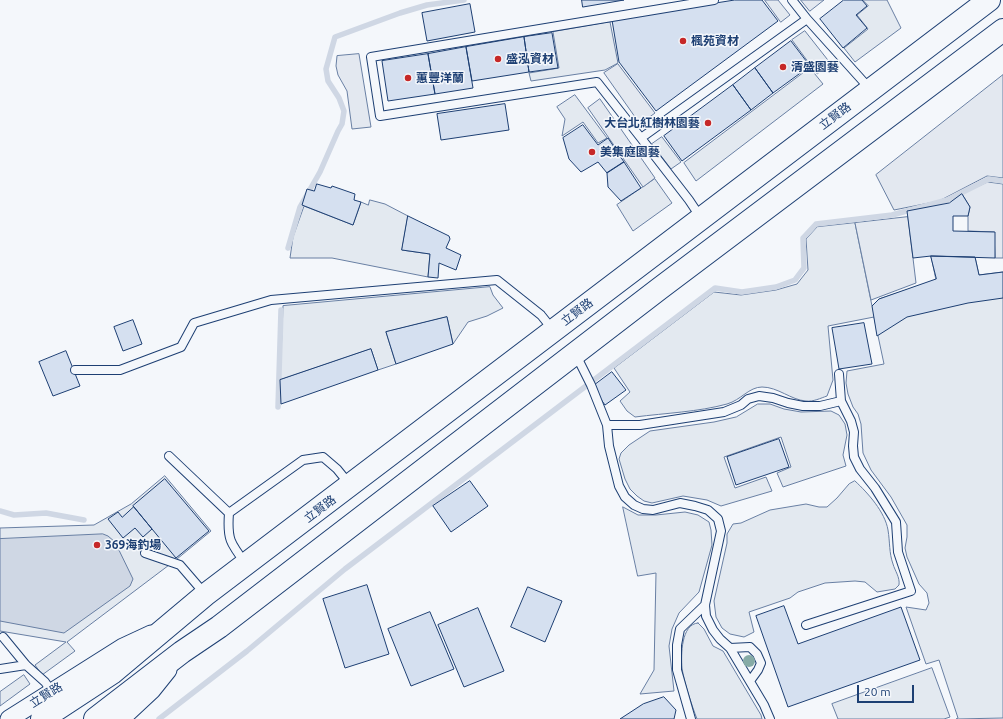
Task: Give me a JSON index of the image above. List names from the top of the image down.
{
  "streets": {
    "street": ["立賢路"]
  },
  "places": [
    "楓苑資材",
    "盛泓資材",
    "清盛園藝",
    "蕙豐洋蘭",
    "大台北紅樹林園藝",
    "美集庭園藝",
    "369海釣場"
  ],
  "scale_bar": "20 m"
}
